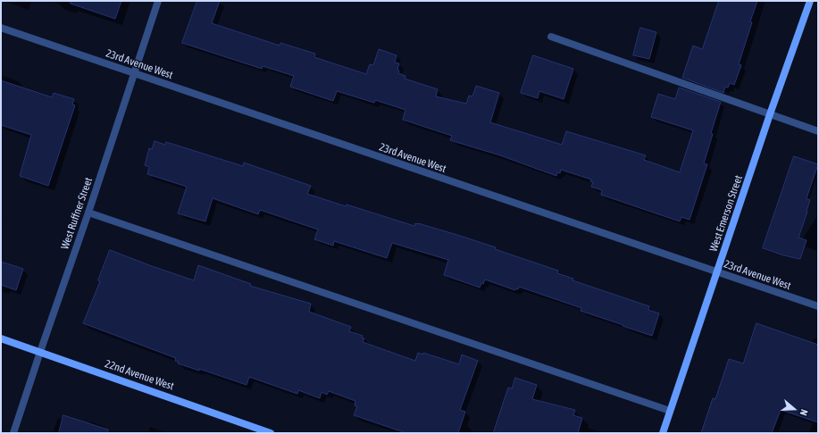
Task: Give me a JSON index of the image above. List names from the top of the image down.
{
  "streets": {
    "street": [
      "23rd Avenue West",
      "West Ruffner Street",
      "West Emerson Street",
      "22nd Avenue West"
    ]
  },
  "crossings": [
    ["23rd Avenue West", "West Ruffner Street"],
    ["23rd Avenue West", "West Emerson Street"],
    ["West Ruffner Street", "22nd Avenue West"]
  ],
  "north": "right"
}
